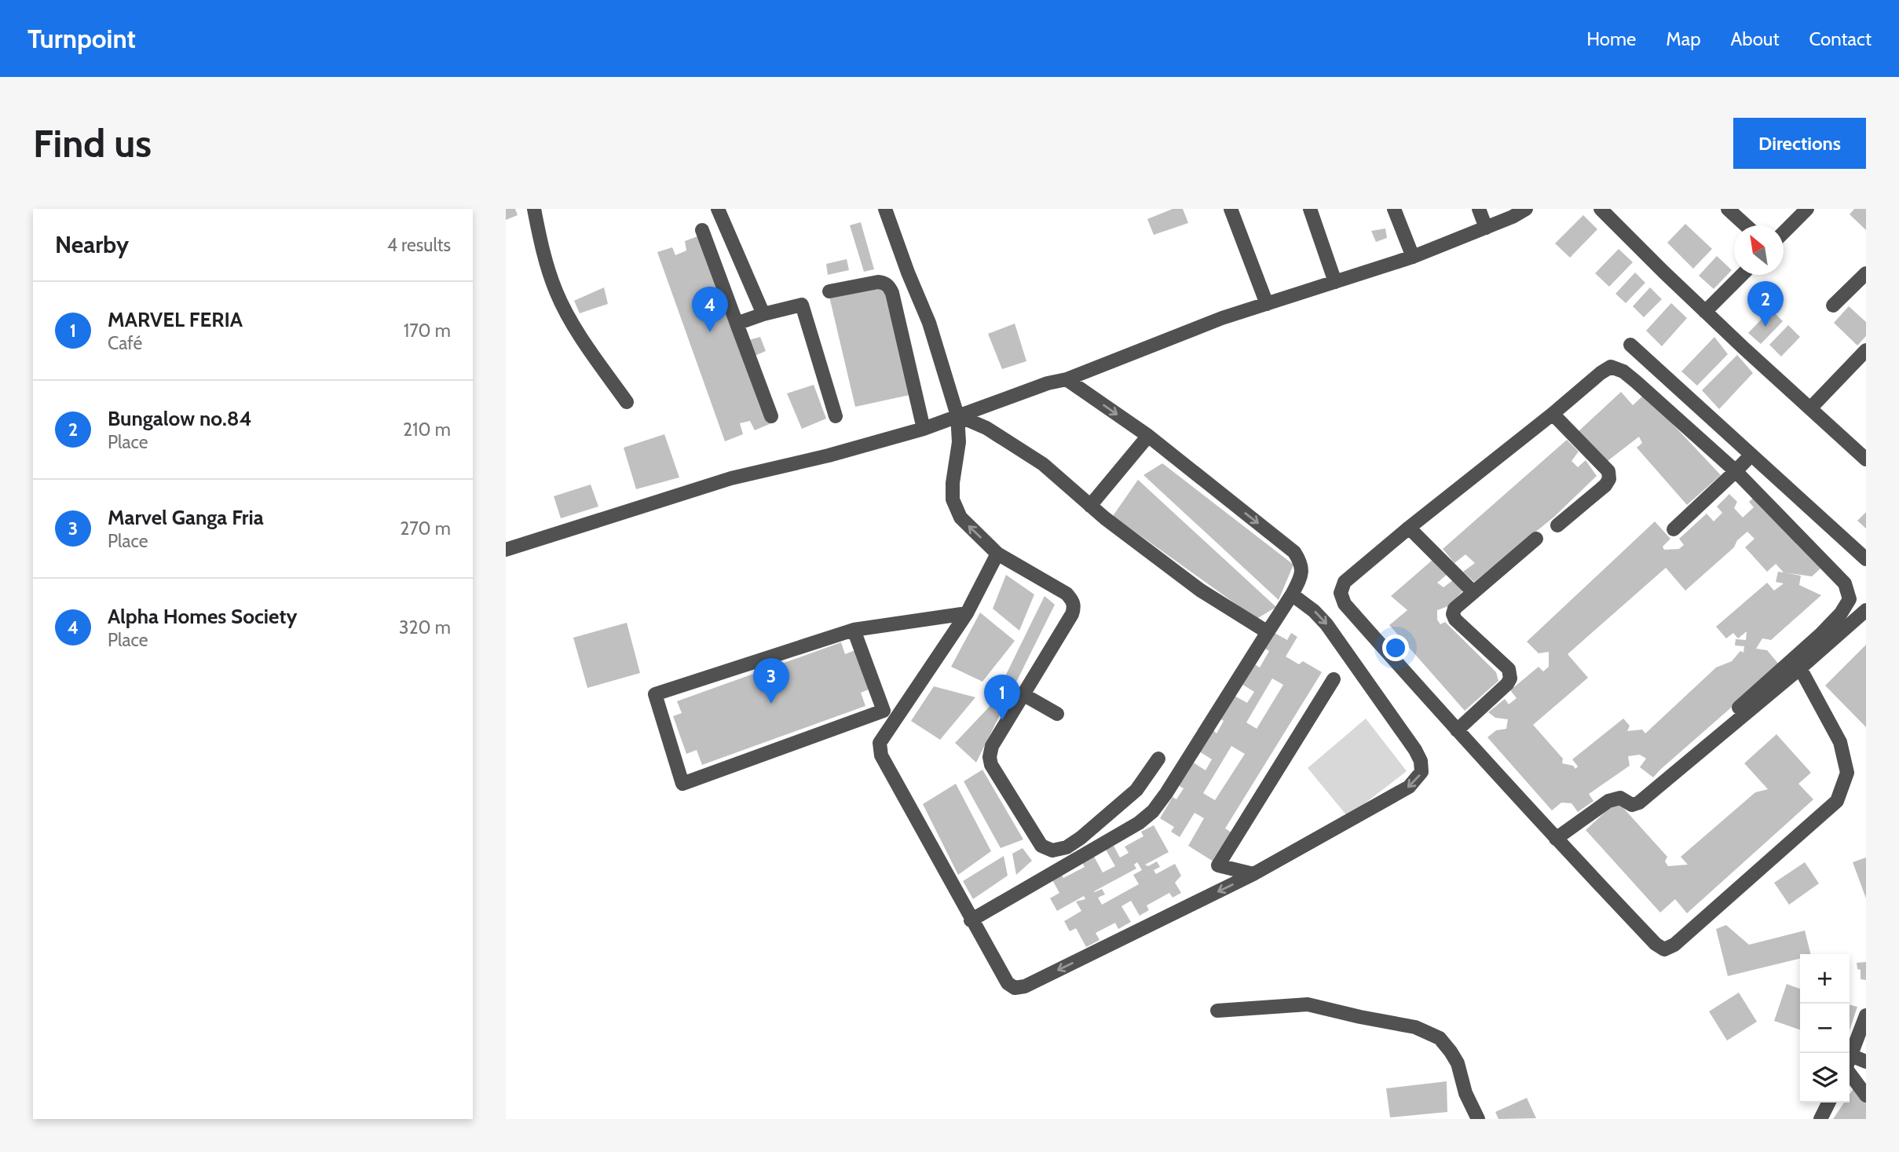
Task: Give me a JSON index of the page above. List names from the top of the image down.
{
  "north": "top left",
  "page": {
    "header": "Turnpoint",
    "nav": [
      "Home",
      "Map",
      "About",
      "Contact"
    ],
    "buttons": "Directions",
    "title": "Find us",
    "heading": ["Nearby", "4 results"],
    "list": [
      {
        "mark": "1",
        "name": "MARVEL FERIA",
        "note": "Café",
        "value": "170 m"
      },
      {
        "mark": "2",
        "name": "Bungalow no.84",
        "note": "Place",
        "value": "210 m"
      },
      {
        "mark": "3",
        "name": "Marvel Ganga Fria",
        "note": "Place",
        "value": "270 m"
      },
      {
        "mark": "4",
        "name": "Alpha Homes Society",
        "note": "Place",
        "value": "320 m"
      }
    ],
    "pins": [
      "2",
      "4",
      "3",
      "1"
    ],
    "map_buttons": ["+", "−"]
  }
}
